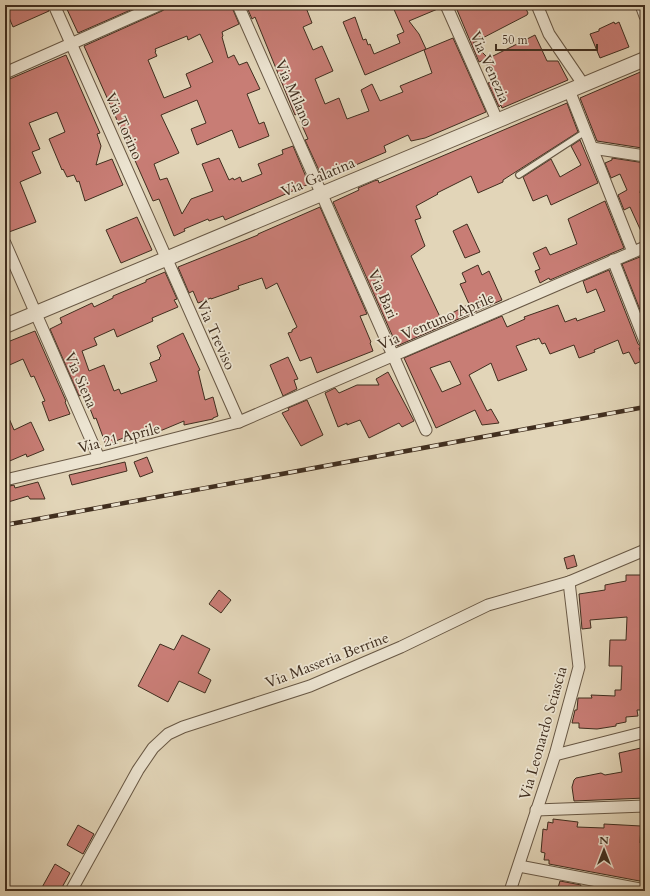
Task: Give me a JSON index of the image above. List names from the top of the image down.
{
  "streets": {
    "street": [
      "Via Venezia",
      "Via Milano",
      "Via Torino",
      "Via Galatina",
      "Via Bari",
      "Via Ventuno Aprile",
      "Via Treviso",
      "Via Siena",
      "Via 21 Aprile",
      "Via Masseria Berrine",
      "Via Leonardo Sciascia"
    ]
  },
  "crossings": [
    ["Via Venezia", "Via Galatina"],
    ["Via Milano", "Via Galatina"],
    ["Via Milano", "Via Bari"],
    ["Via Torino", "Via Galatina"],
    ["Via Torino", "Via Treviso"],
    ["Via Galatina", "Via Bari"],
    ["Via Galatina", "Via Treviso"],
    ["Via Galatina", "Via Siena"],
    ["Via Bari", "Via Ventuno Aprile"],
    ["Via Ventuno Aprile", "Via Treviso"],
    ["Via Ventuno Aprile", "Via 21 Aprile"],
    ["Via Treviso", "Via 21 Aprile"],
    ["Via Siena", "Via 21 Aprile"],
    ["Via Masseria Berrine", "Via Leonardo Sciascia"]
  ],
  "scale_bar": "50 m",
  "north": "top"
}
